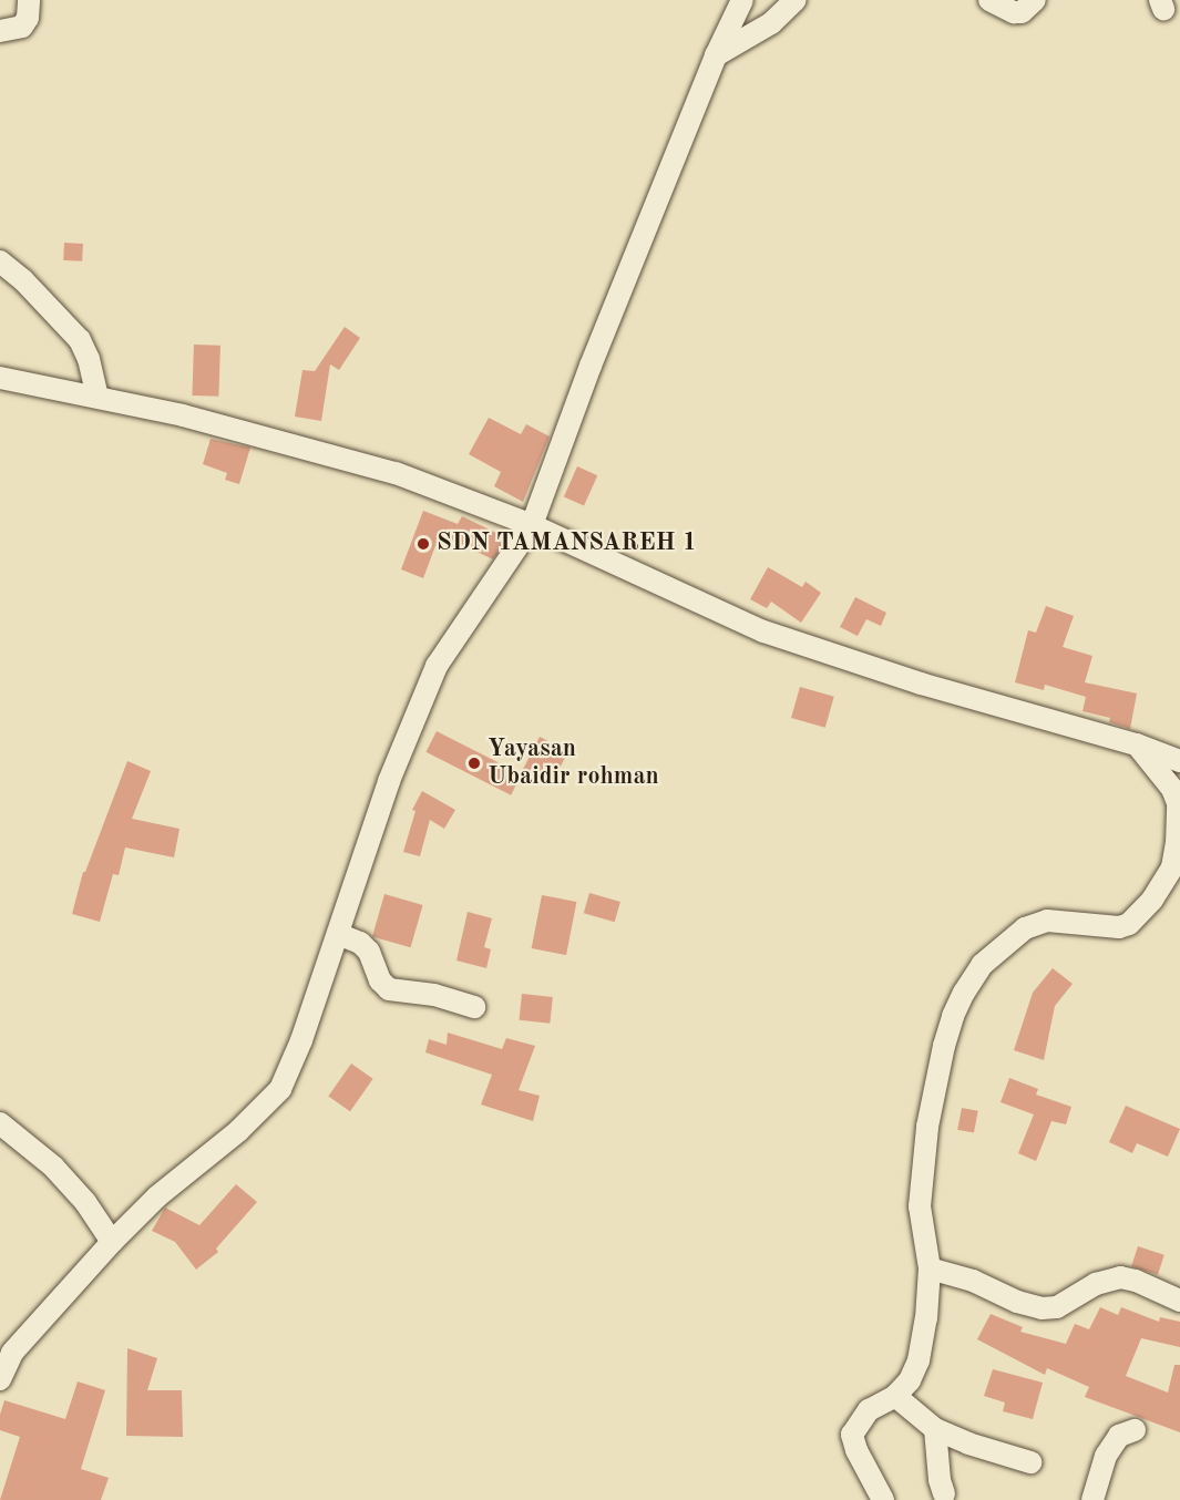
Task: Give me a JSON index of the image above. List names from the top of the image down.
{
  "places": ["SDN TAMANSAREH 1", "Yayasan Ubaidir rohman"]
}
